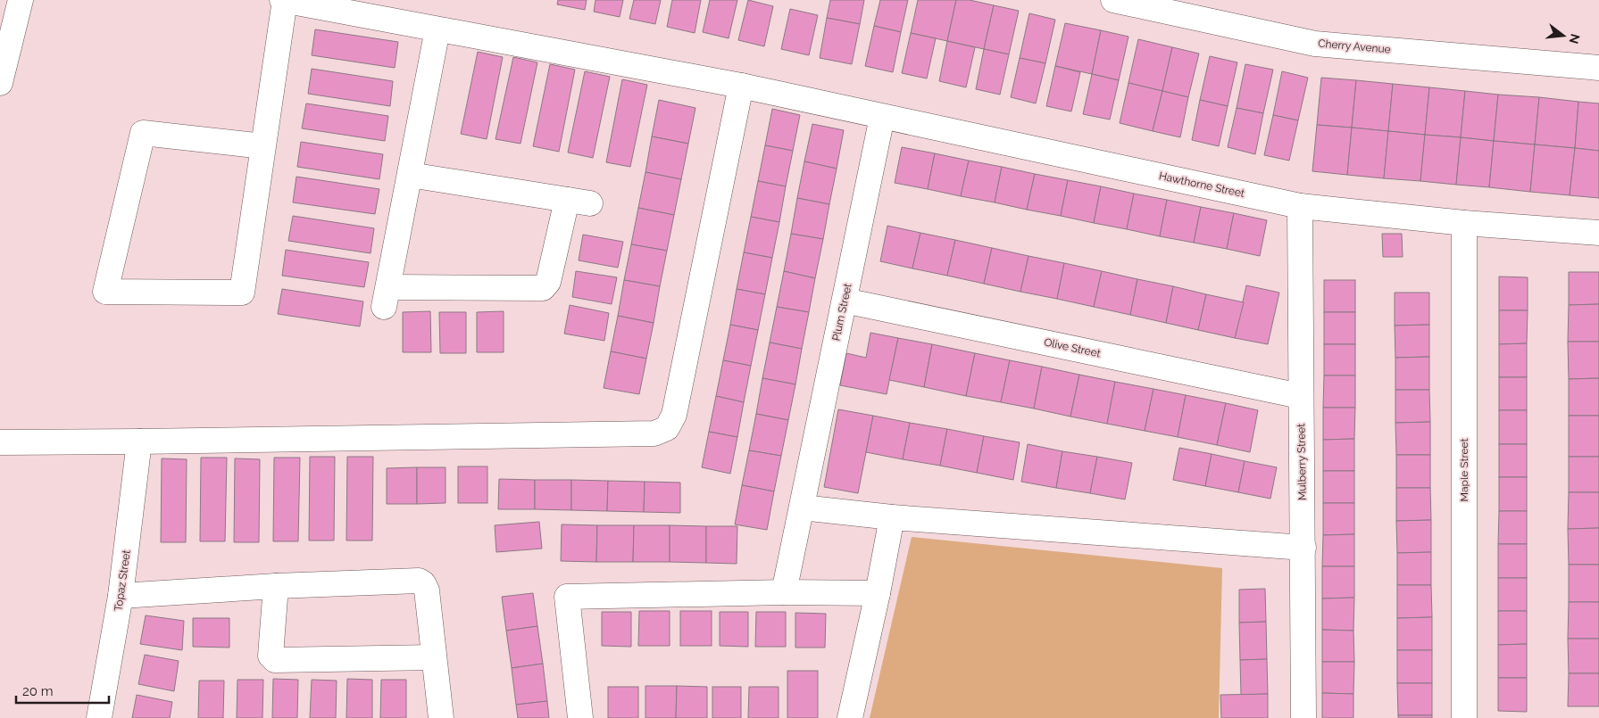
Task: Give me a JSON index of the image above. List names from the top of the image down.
{
  "streets": {
    "street": [
      "Cherry Avenue",
      "Hawthorne Street",
      "Plum Street",
      "Olive Street",
      "Mulberry Street",
      "Maple Street",
      "Topaz Street"
    ]
  },
  "crossings": [
    ["Hawthorne Street", "Plum Street"],
    ["Hawthorne Street", "Mulberry Street"],
    ["Hawthorne Street", "Maple Street"],
    ["Plum Street", "Olive Street"],
    ["Olive Street", "Mulberry Street"]
  ],
  "scale_bar": "20 m",
  "north": "right"
}
